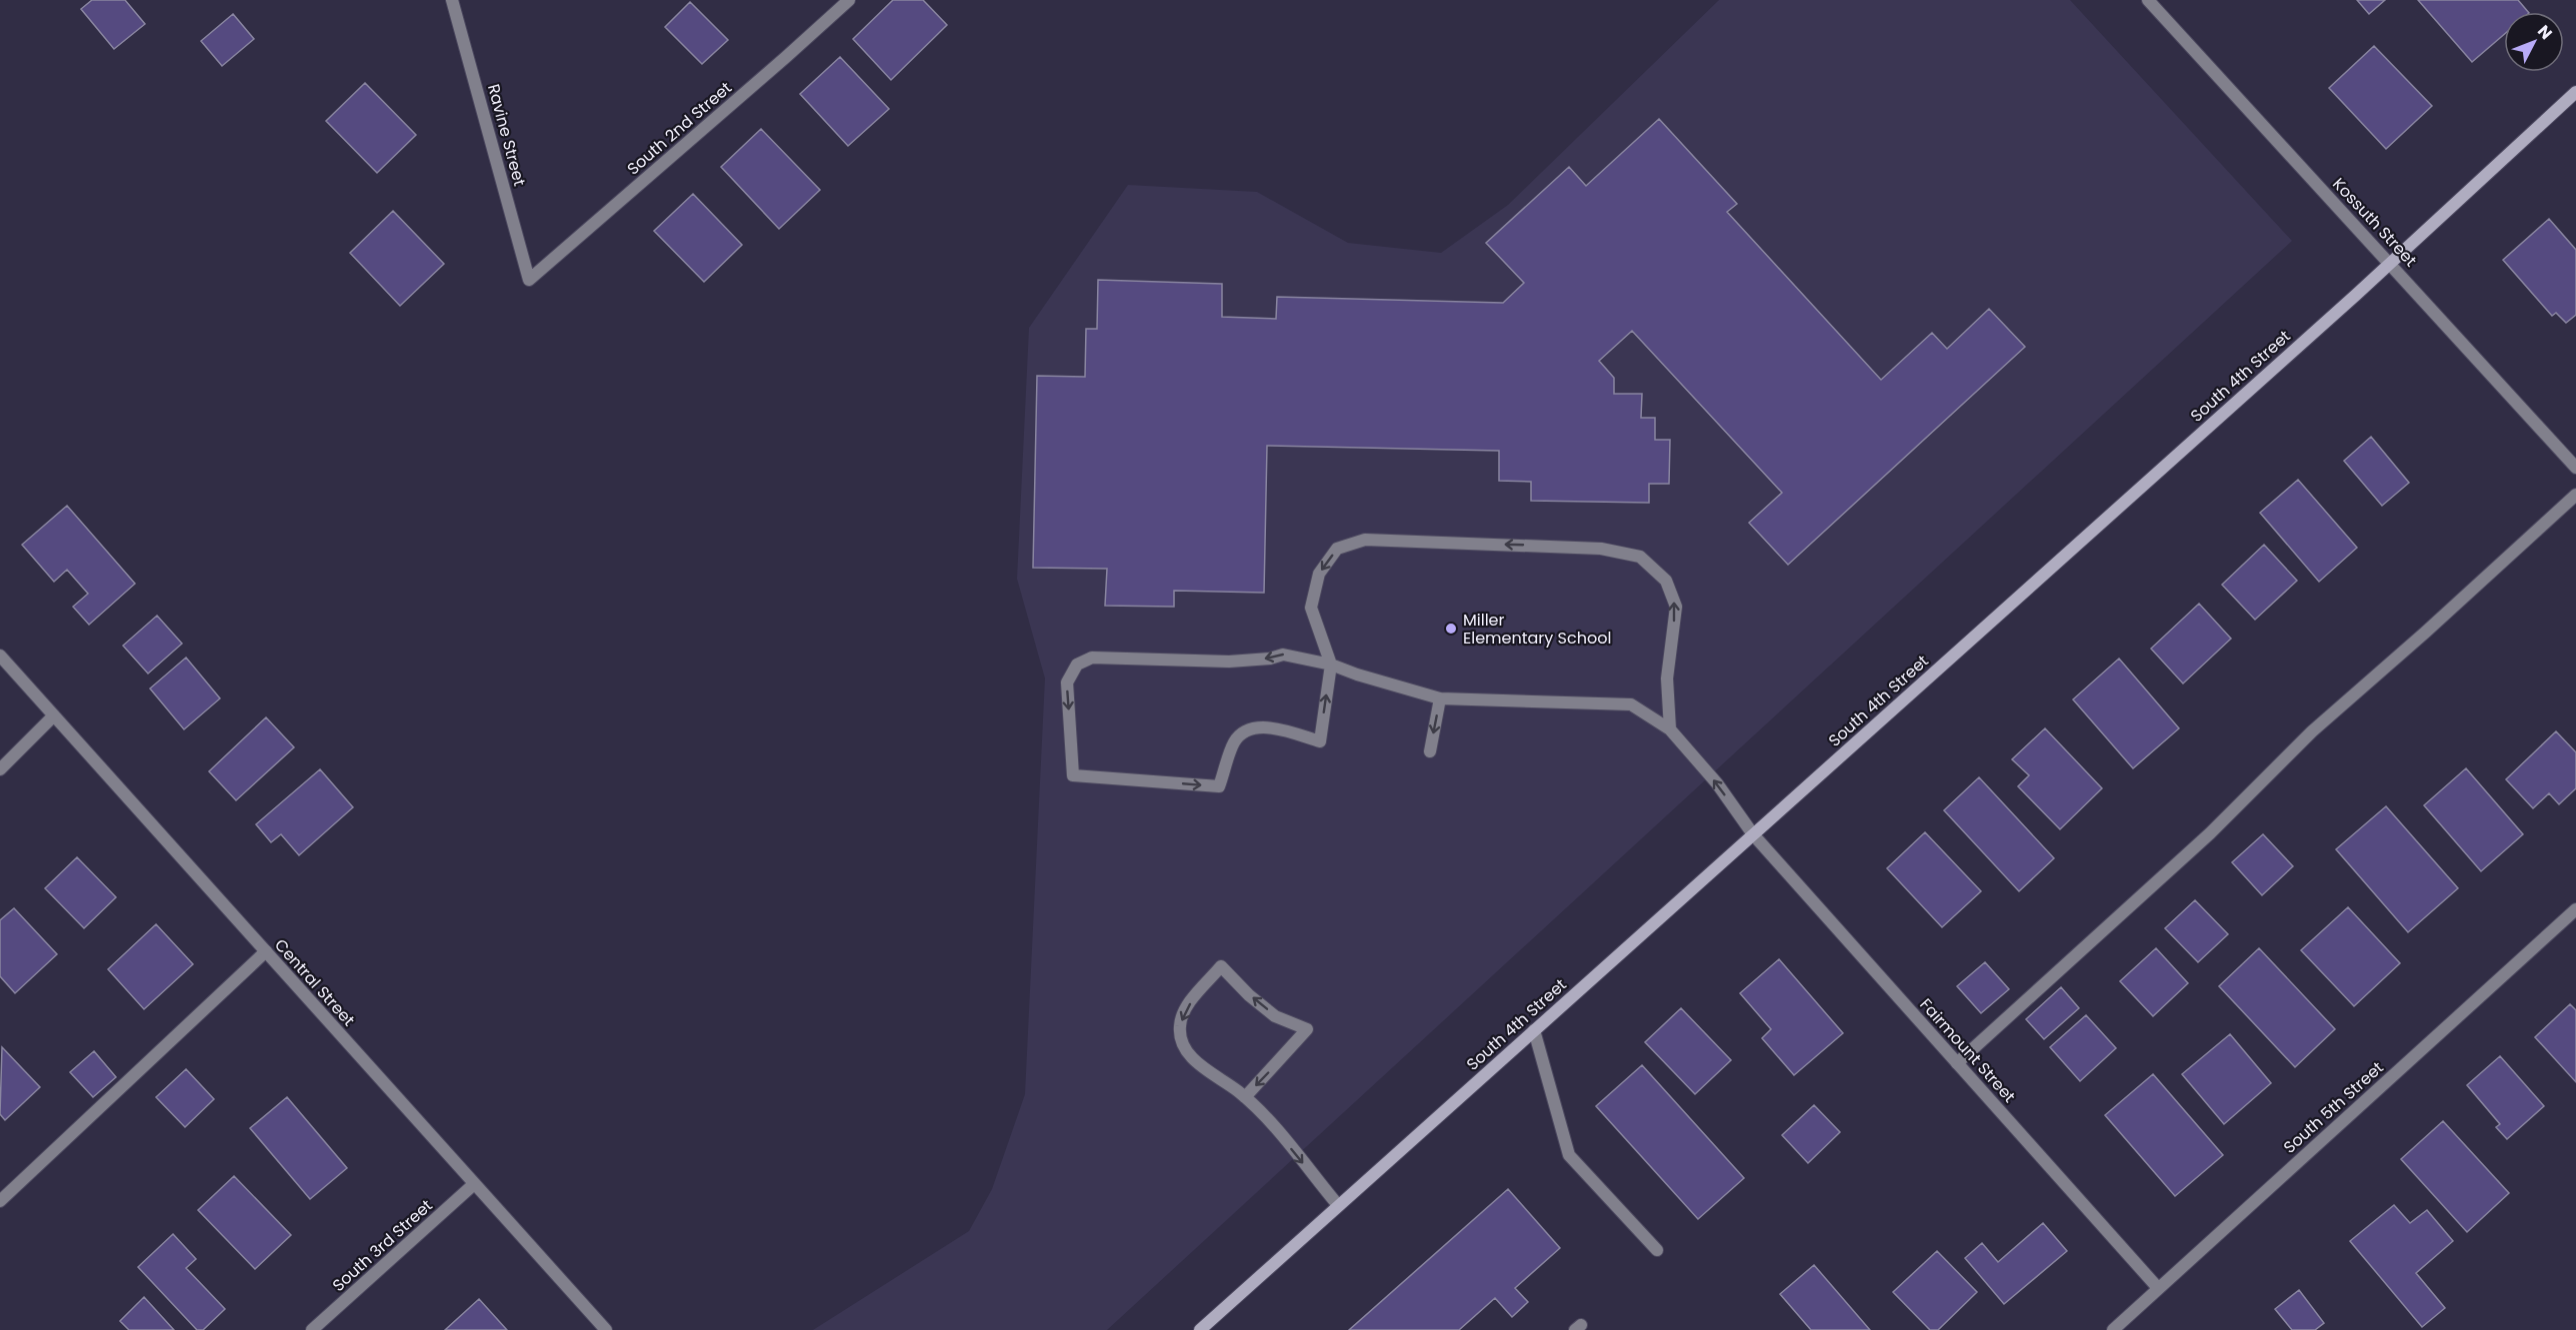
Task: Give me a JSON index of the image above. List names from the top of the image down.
{
  "streets": {
    "main road": ["South 4th Street"],
    "street": [
      "South 2nd Street",
      "Ravine Street",
      "Kossuth Street",
      "Central Street",
      "Fairmount Street",
      "South 5th Street",
      "South 3rd Street"
    ]
  },
  "crossings": [
    ["South 2nd Street", "Ravine Street"],
    ["Kossuth Street", "South 4th Street"],
    ["South 4th Street", "Fairmount Street"],
    ["Central Street", "South 3rd Street"],
    ["Fairmount Street", "South 5th Street"]
  ],
  "places": ["Miller Elementary School"],
  "north": "top right"
}
